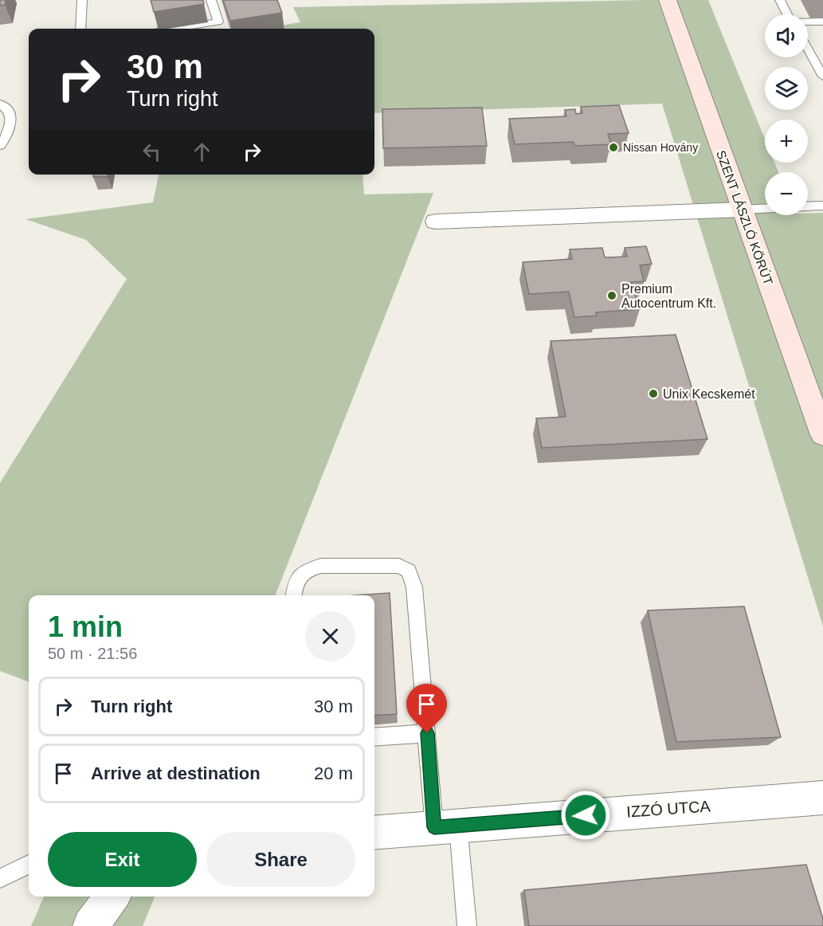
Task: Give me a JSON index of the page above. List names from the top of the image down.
{
  "streets": {
    "street": ["SZENT LÁSZLÓ KÖRÚT", "IZZÓ UTCA"]
  },
  "places": ["Nissan Hovány", "Premium Autocentrum Kft.", "Unix Kecskemét"],
  "page": {
    "map_buttons": ["+", "−"],
    "turn": ["30 m", "Turn right"],
    "heading": ["1 min", "50 m · 21:56"],
    "list": [
      {
        "name": "Turn right",
        "value": "30 m"
      },
      {
        "name": "Arrive at destination",
        "value": "20 m"
      }
    ],
    "buttons": ["Exit", "Share"]
  }
}
